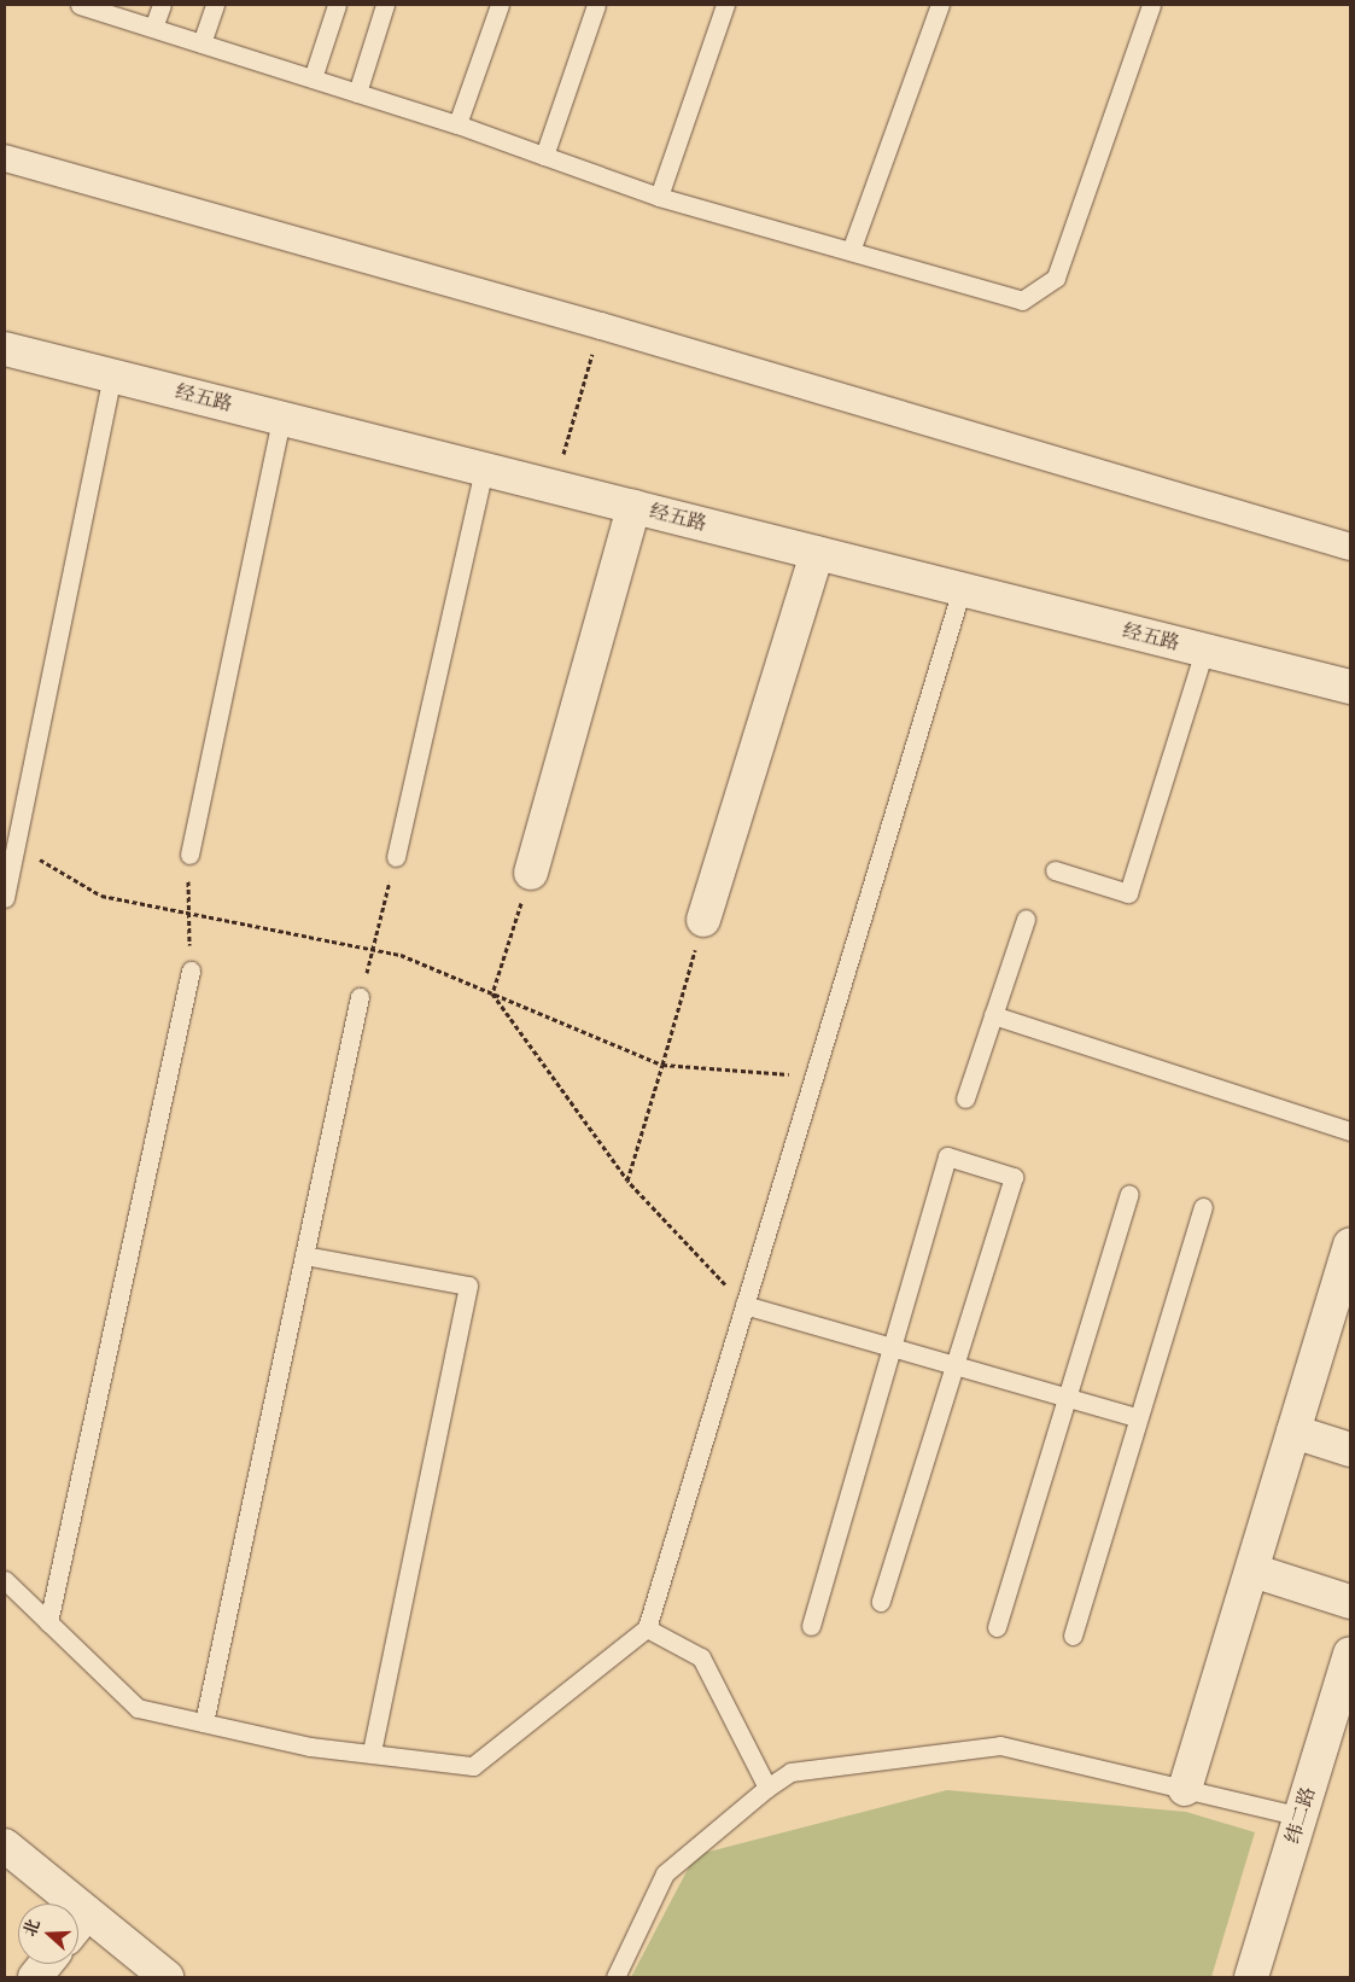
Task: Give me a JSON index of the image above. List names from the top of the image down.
{
  "streets": {
    "street": ["经五路", "纬二路"]
  },
  "north": "left"
}
